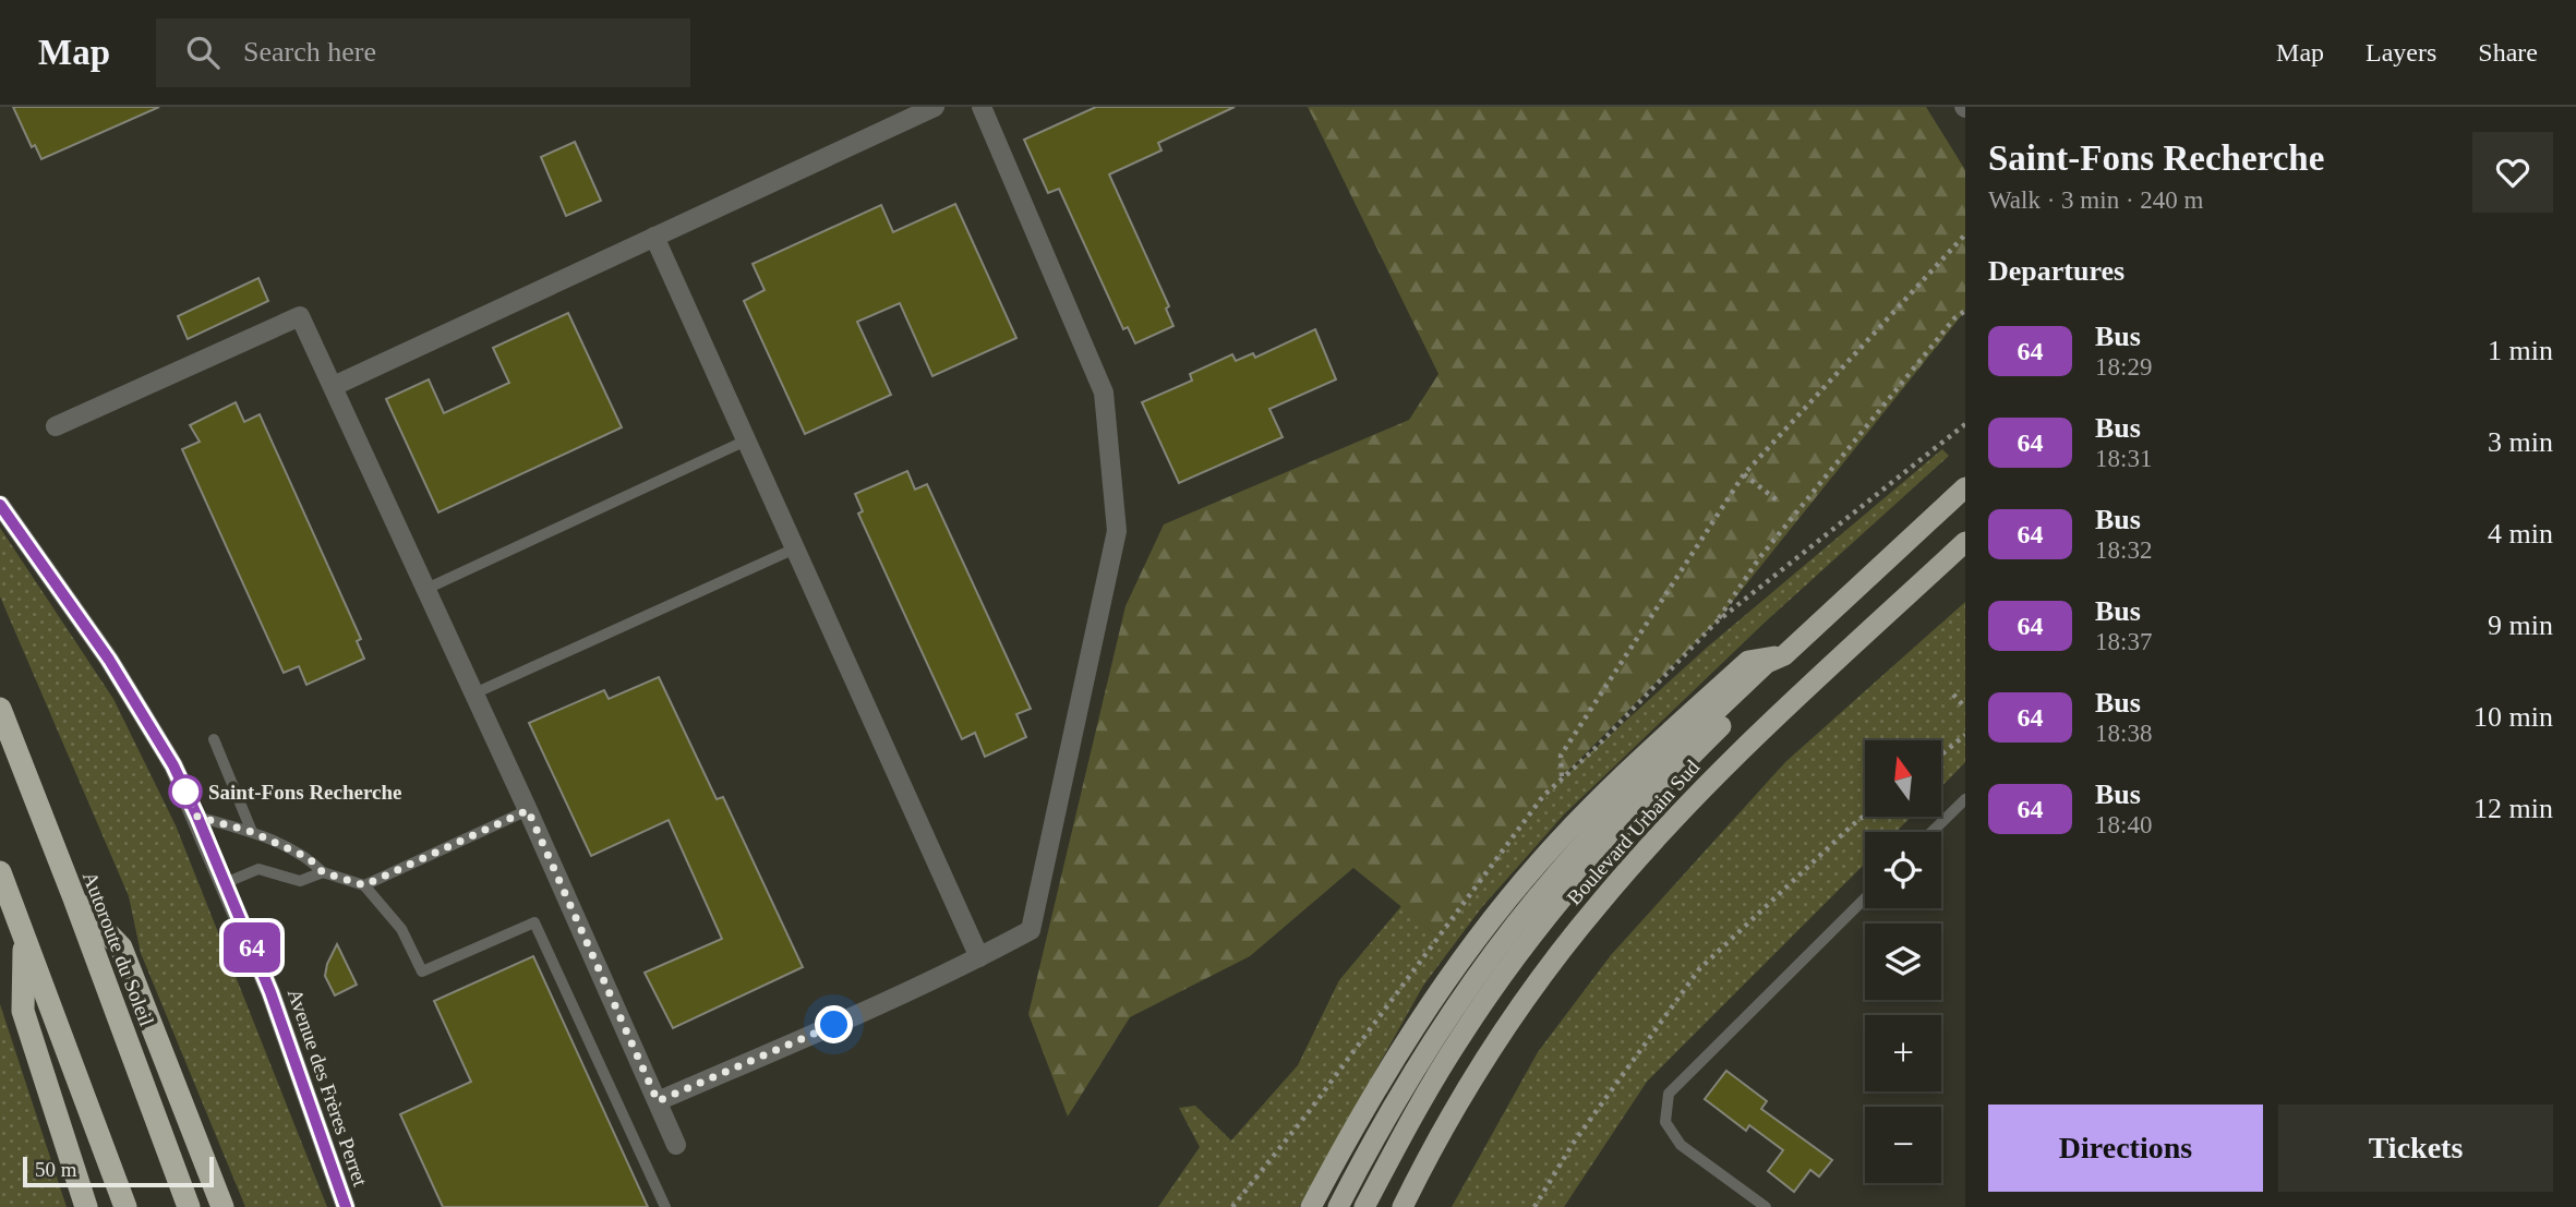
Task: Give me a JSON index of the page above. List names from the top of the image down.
{
  "streets": {
    "highway": ["Boulevard Urbain Sud", "Autoroute du Soleil"],
    "street": ["Avenue des Frères Perret"]
  },
  "places": ["Saint-Fons Recherche"],
  "lines": ["bus line 64"],
  "scale_bar": "50 m",
  "north": "top",
  "page": {
    "header": "Map",
    "search": "Search here",
    "nav": ["Map", "Layers", "Share"],
    "on_map": "64",
    "heading": [
      ["Saint-Fons Recherche", "Walk · 3 min · 240 m"],
      "Departures"
    ],
    "list": [
      {
        "mark": "64",
        "name": "Bus",
        "note": "18:29",
        "value": "1 min"
      },
      {
        "mark": "64",
        "name": "Bus",
        "note": "18:31",
        "value": "3 min"
      },
      {
        "mark": "64",
        "name": "Bus",
        "note": "18:32",
        "value": "4 min"
      },
      {
        "mark": "64",
        "name": "Bus",
        "note": "18:37",
        "value": "9 min"
      },
      {
        "mark": "64",
        "name": "Bus",
        "note": "18:38",
        "value": "10 min"
      },
      {
        "mark": "64",
        "name": "Bus",
        "note": "18:40",
        "value": "12 min"
      }
    ],
    "map_buttons": ["+", "−"],
    "buttons": ["Directions", "Tickets"],
    "scale": "50 m"
  }
}
